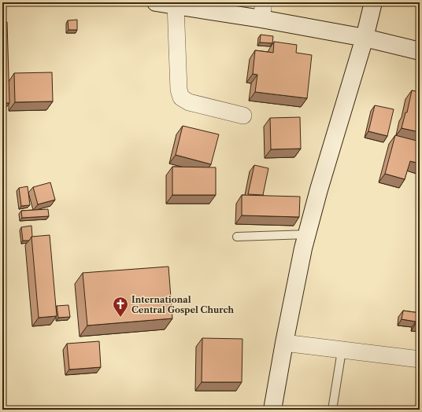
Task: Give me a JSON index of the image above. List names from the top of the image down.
{
  "places": {
    "church": ["International Central Gospel Church"]
  }
}
